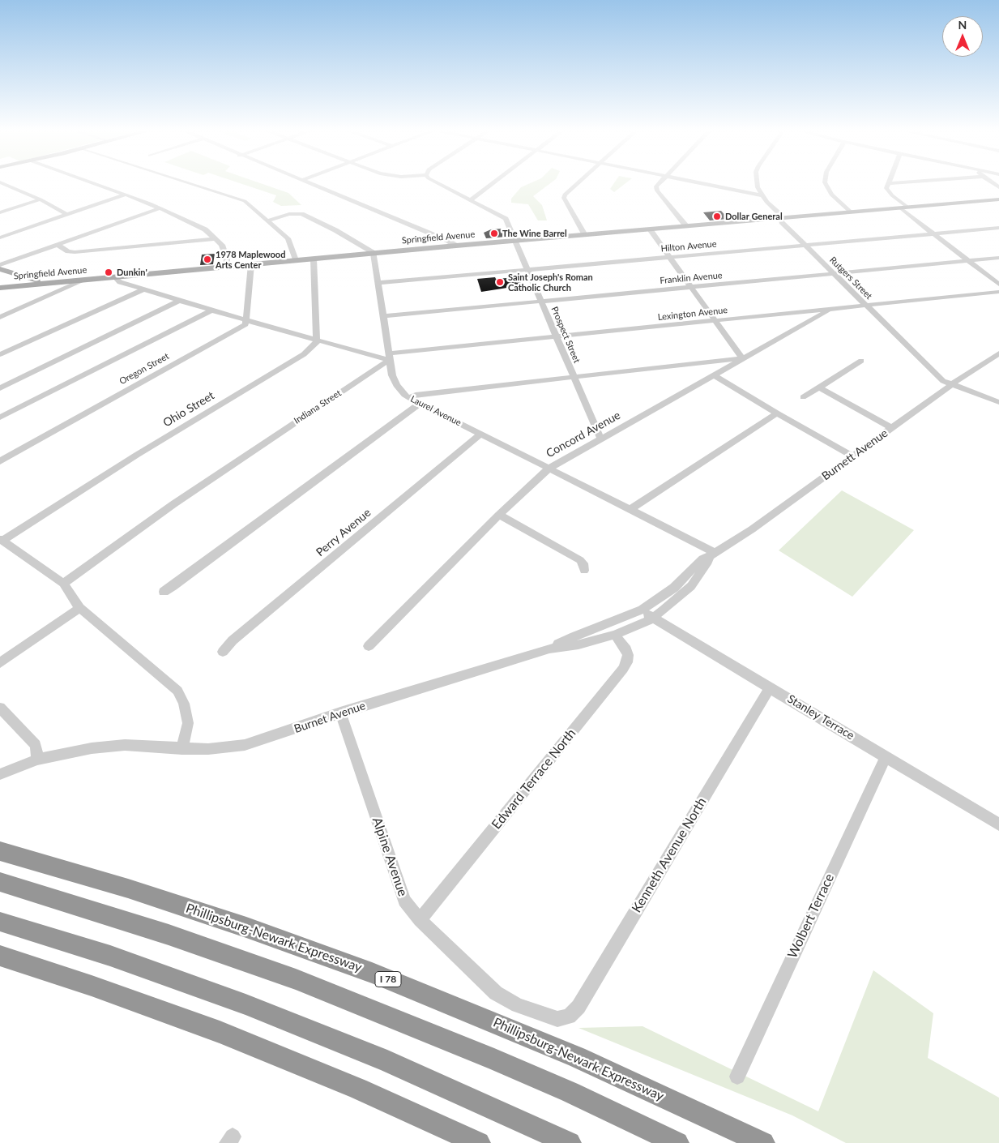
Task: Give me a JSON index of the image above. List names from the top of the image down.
{
  "streets": {
    "highway": ["Phillipsburg-Newark Expressway", "I 78"],
    "main road": ["Springfield Avenue"],
    "street": [
      "Hilton Avenue",
      "Franklin Avenue",
      "Rutgers Street",
      "Lexington Avenue",
      "Prospect Street",
      "Oregon Street",
      "Indiana Street",
      "Ohio Street",
      "Laurel Avenue",
      "Concord Avenue",
      "Burnett Avenue",
      "Perry Avenue",
      "Burnet Avenue",
      "Stanley Terrace",
      "Edward Terrace North",
      "Kenneth Avenue North",
      "Alpine Avenue",
      "Wolbert Terrace"
    ]
  },
  "crossings": [
    ["Springfield Avenue", "Rutgers Street"],
    ["Springfield Avenue", "Prospect Street"],
    ["Hilton Avenue", "Rutgers Street"],
    ["Hilton Avenue", "Prospect Street"],
    ["Franklin Avenue", "Rutgers Street"],
    ["Franklin Avenue", "Prospect Street"],
    ["Rutgers Street", "Lexington Avenue"],
    ["Rutgers Street", "Burnett Avenue"],
    ["Lexington Avenue", "Prospect Street"],
    ["Lexington Avenue", "Indiana Street"],
    ["Lexington Avenue", "Laurel Avenue"],
    ["Lexington Avenue", "Concord Avenue"],
    ["Prospect Street", "Concord Avenue"],
    ["Indiana Street", "Laurel Avenue"],
    ["Laurel Avenue", "Concord Avenue"],
    ["Laurel Avenue", "Burnett Avenue"],
    ["Laurel Avenue", "Perry Avenue"],
    ["Burnett Avenue", "Burnet Avenue"],
    ["Burnett Avenue", "Stanley Terrace"],
    ["Burnet Avenue", "Stanley Terrace"],
    ["Burnet Avenue", "Edward Terrace North"],
    ["Burnet Avenue", "Alpine Avenue"],
    ["Stanley Terrace", "Kenneth Avenue North"],
    ["Stanley Terrace", "Wolbert Terrace"],
    ["Edward Terrace North", "Alpine Avenue"],
    ["Kenneth Avenue North", "Alpine Avenue"]
  ],
  "places": [
    "Dollar General",
    "The Wine Barrel",
    "1978 Maplewood Arts Center",
    "Dunkin'",
    "Saint Joseph's Roman Catholic Church"
  ],
  "north": "top"
}
